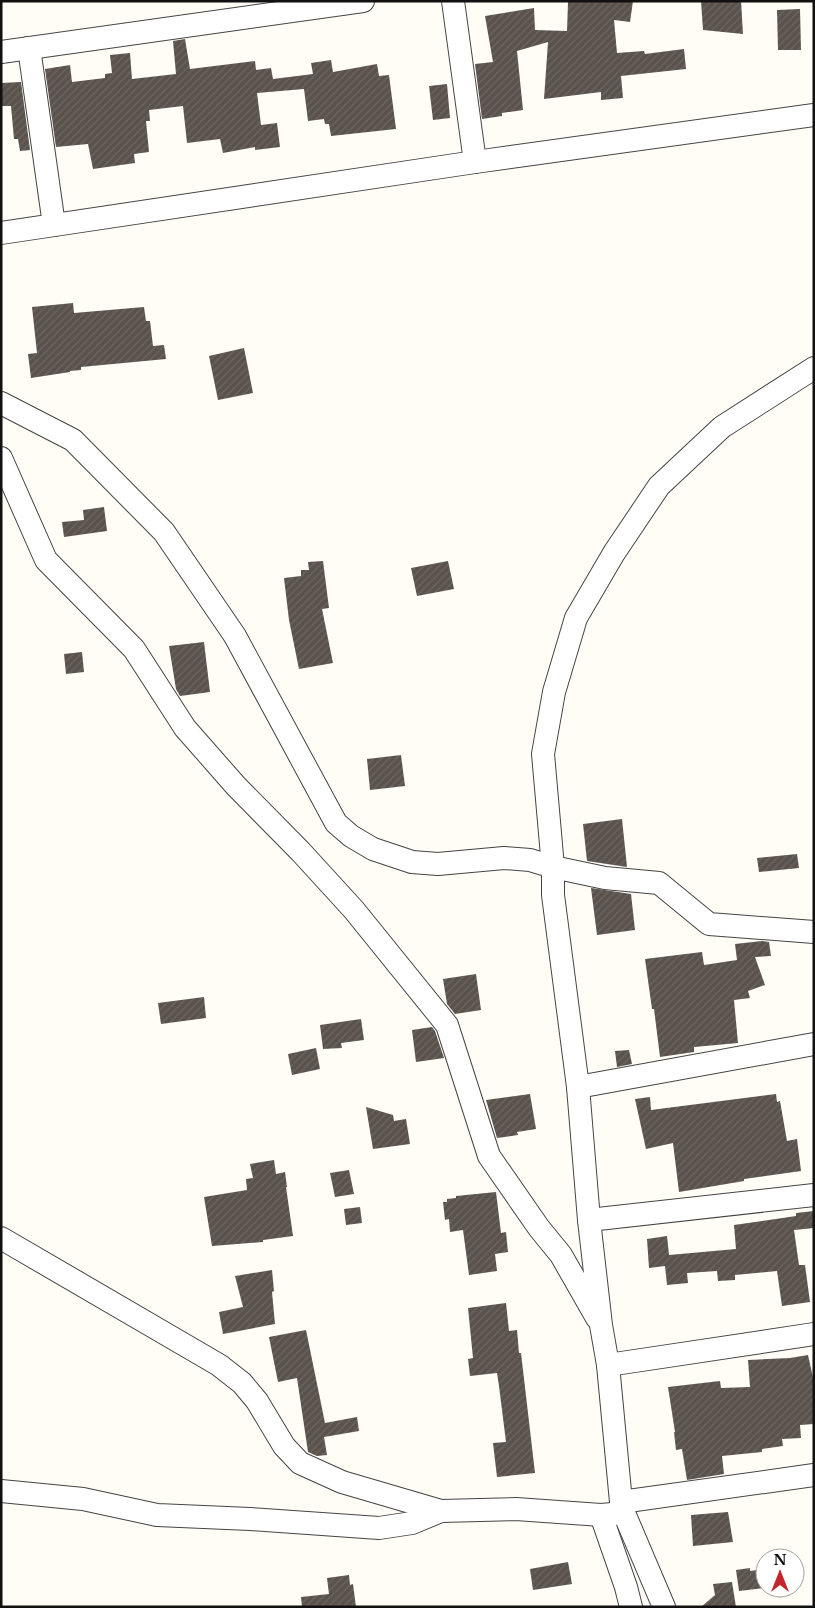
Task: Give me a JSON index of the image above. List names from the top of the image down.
{
  "north": "top"
}
